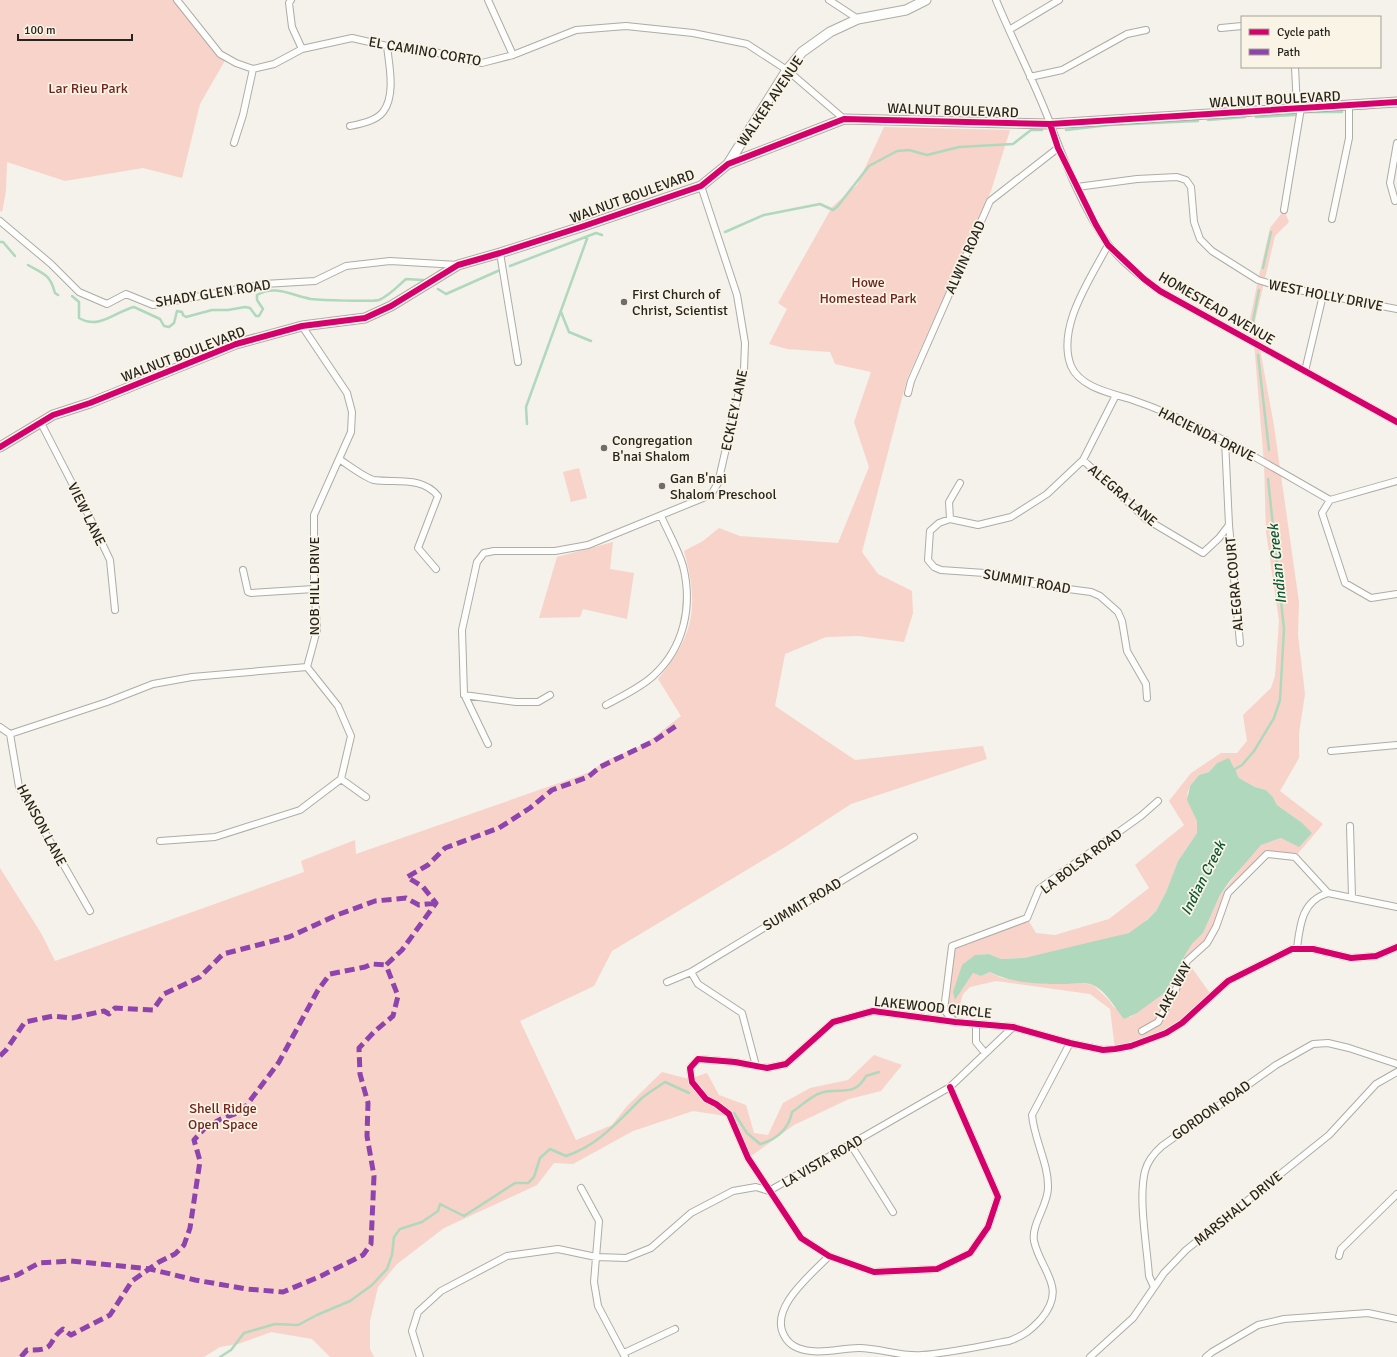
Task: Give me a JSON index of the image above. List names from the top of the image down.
{
  "streets": {
    "street": [
      "EL CAMINO CORTO",
      "WALNUT BOULEVARD",
      "WALKER AVENUE",
      "ALWIN ROAD",
      "SHADY GLEN ROAD",
      "WEST HOLLY DRIVE",
      "HOMESTEAD AVENUE",
      "ECKLEY LANE",
      "HACIENDA DRIVE",
      "ALEGRA LANE",
      "VIEW LANE",
      "SUMMIT ROAD",
      "ALEGRA COURT",
      "NOB HILL DRIVE",
      "HANSON LANE",
      "LA BOLSA ROAD",
      "LAKE WAY",
      "LAKEWOOD CIRCLE",
      "GORDON ROAD",
      "LA VISTA ROAD",
      "MARSHALL DRIVE"
    ]
  },
  "crossings": [
    ["EL CAMINO CORTO", "WALNUT BOULEVARD"],
    ["EL CAMINO CORTO", "WALKER AVENUE"],
    ["WALNUT BOULEVARD", "WALKER AVENUE"],
    ["WALNUT BOULEVARD", "SHADY GLEN ROAD"],
    ["WALNUT BOULEVARD", "HOMESTEAD AVENUE"],
    ["WALNUT BOULEVARD", "ECKLEY LANE"],
    ["WALNUT BOULEVARD", "VIEW LANE"],
    ["WALNUT BOULEVARD", "NOB HILL DRIVE"],
    ["ALWIN ROAD", "HOMESTEAD AVENUE"],
    ["WEST HOLLY DRIVE", "HOMESTEAD AVENUE"],
    ["HOMESTEAD AVENUE", "HACIENDA DRIVE"],
    ["ALEGRA LANE", "ALEGRA COURT"],
    ["LA BOLSA ROAD", "LAKEWOOD CIRCLE"],
    ["LAKEWOOD CIRCLE", "LA VISTA ROAD"],
    ["GORDON ROAD", "MARSHALL DRIVE"]
  ],
  "water": ["Indian Creek"],
  "parks": ["Lar Rieu Park", "Howe Homestead Park", "Shell Ridge Open Space"],
  "places": ["First Church of Christ, Scientist", "Congregation B'nai Shalom", "Gan B'nai Shalom Preschool"],
  "legend": ["Cycle path", "Path"],
  "scale_bar": "100 m"
}
